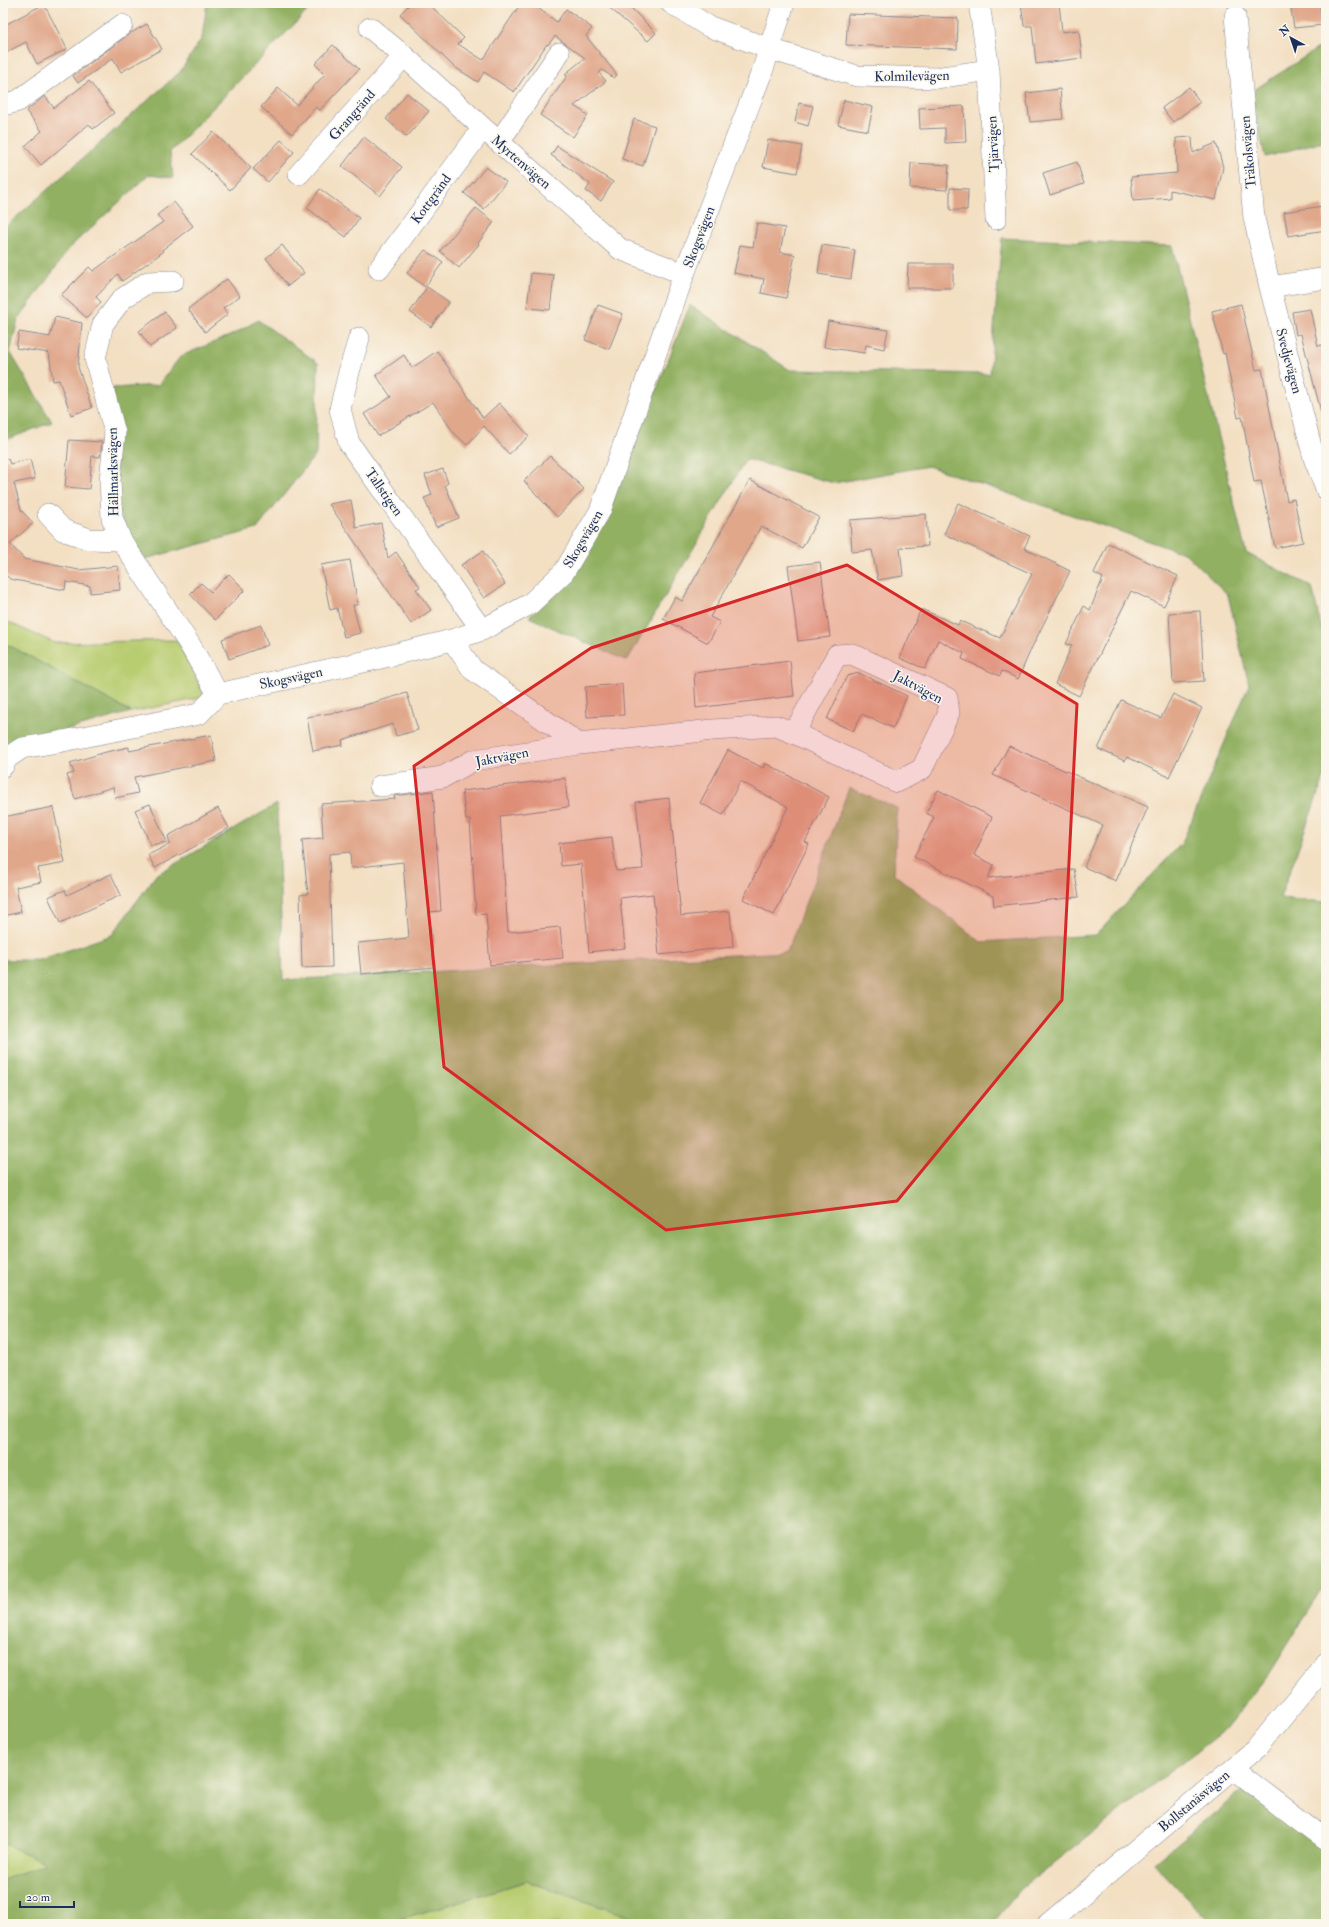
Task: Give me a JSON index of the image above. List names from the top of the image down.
{
  "streets": {
    "street": [
      "Kolmilevägen",
      "Grangränd",
      "Tjärvägen",
      "Träkolsvägen",
      "Myrtenvägen",
      "Kottgränd",
      "Skogsvägen",
      "Svedjevägen",
      "Hällmarksvägen",
      "Tallstigen",
      "Jaktvägen",
      "Bollstanäsvägen"
    ]
  },
  "crossings": [
    ["Kolmilevägen", "Tjärvägen"],
    ["Kolmilevägen", "Skogsvägen"],
    ["Grangränd", "Myrtenvägen"],
    ["Träkolsvägen", "Svedjevägen"],
    ["Myrtenvägen", "Kottgränd"],
    ["Myrtenvägen", "Skogsvägen"],
    ["Skogsvägen", "Hällmarksvägen"],
    ["Skogsvägen", "Tallstigen"]
  ],
  "scale_bar": "20 m",
  "north": "top left"
}
